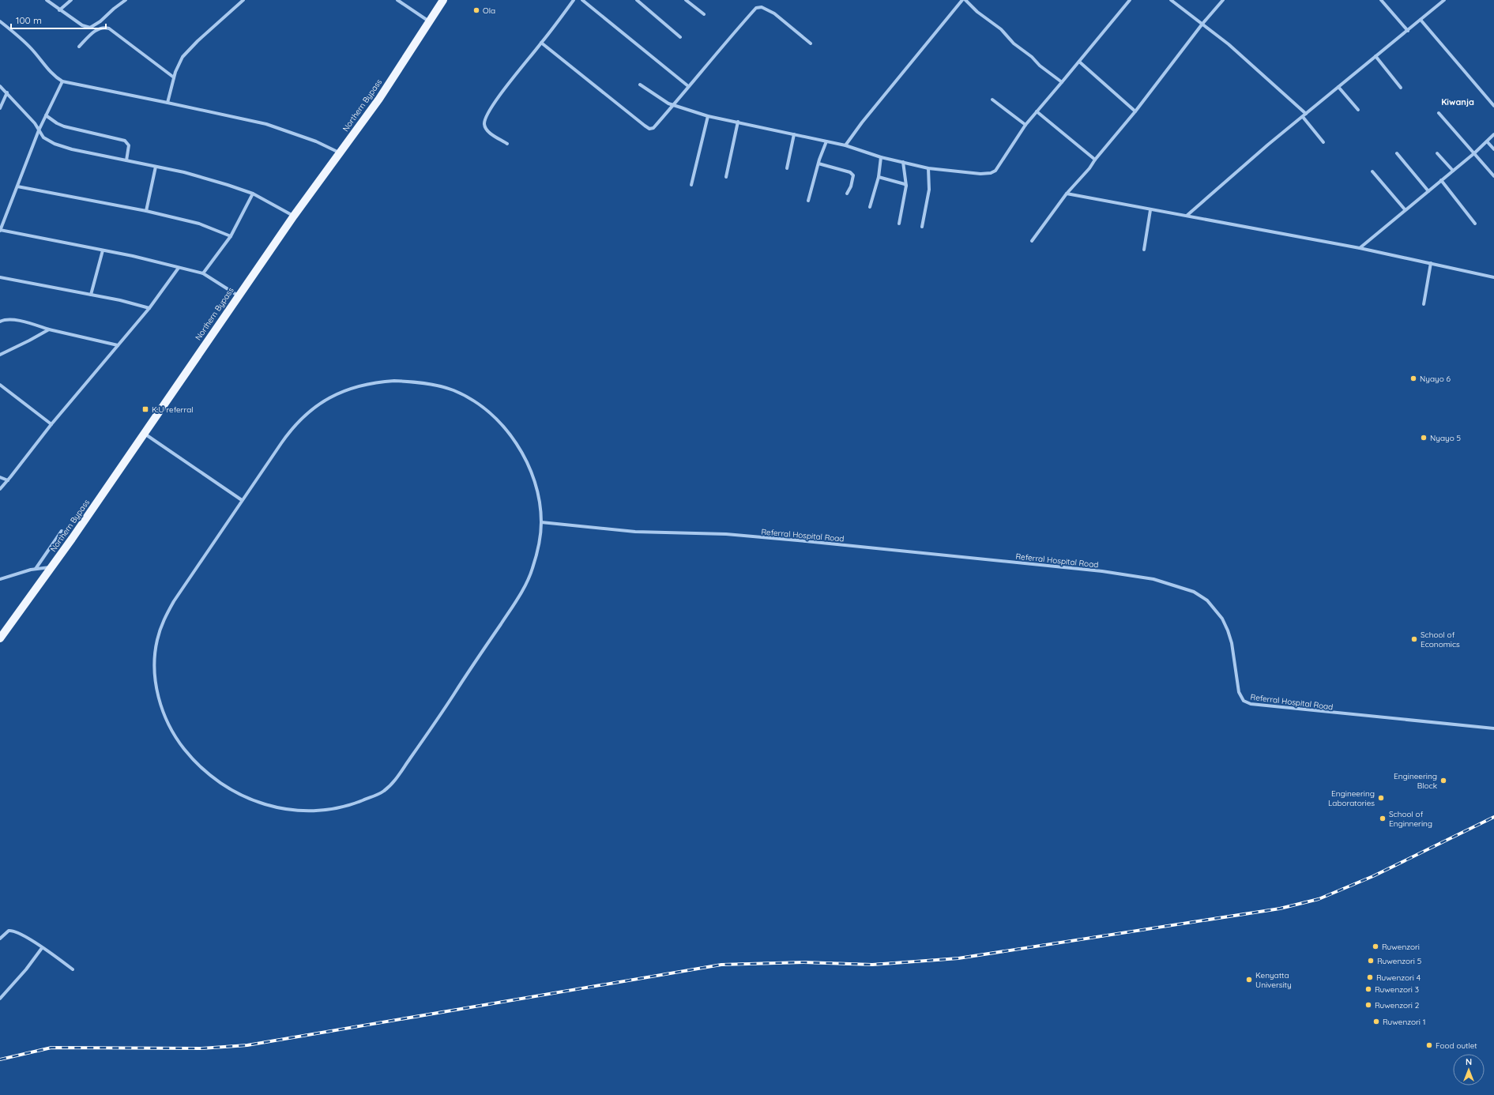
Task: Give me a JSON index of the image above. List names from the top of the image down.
{
  "streets": {
    "main road": ["Northern Bypass"],
    "street": ["Referral Hospital Road"]
  },
  "districts": ["Kiwanja"],
  "places": {
    "other": [
      "Ola",
      "Nyayo 6",
      "Nyayo 5",
      "School of Economics",
      "Engineering Block",
      "Engineering Laboratories",
      "School of Enginnering",
      "Ruwenzori",
      "Ruwenzori 5",
      "Ruwenzori 4",
      "Kenyatta University",
      "Ruwenzori 3",
      "Ruwenzori 2",
      "Ruwenzori 1",
      "Food outlet"
    ],
    "transit": ["K.U referral"]
  },
  "scale_bar": "100 m",
  "north": "top"
}
